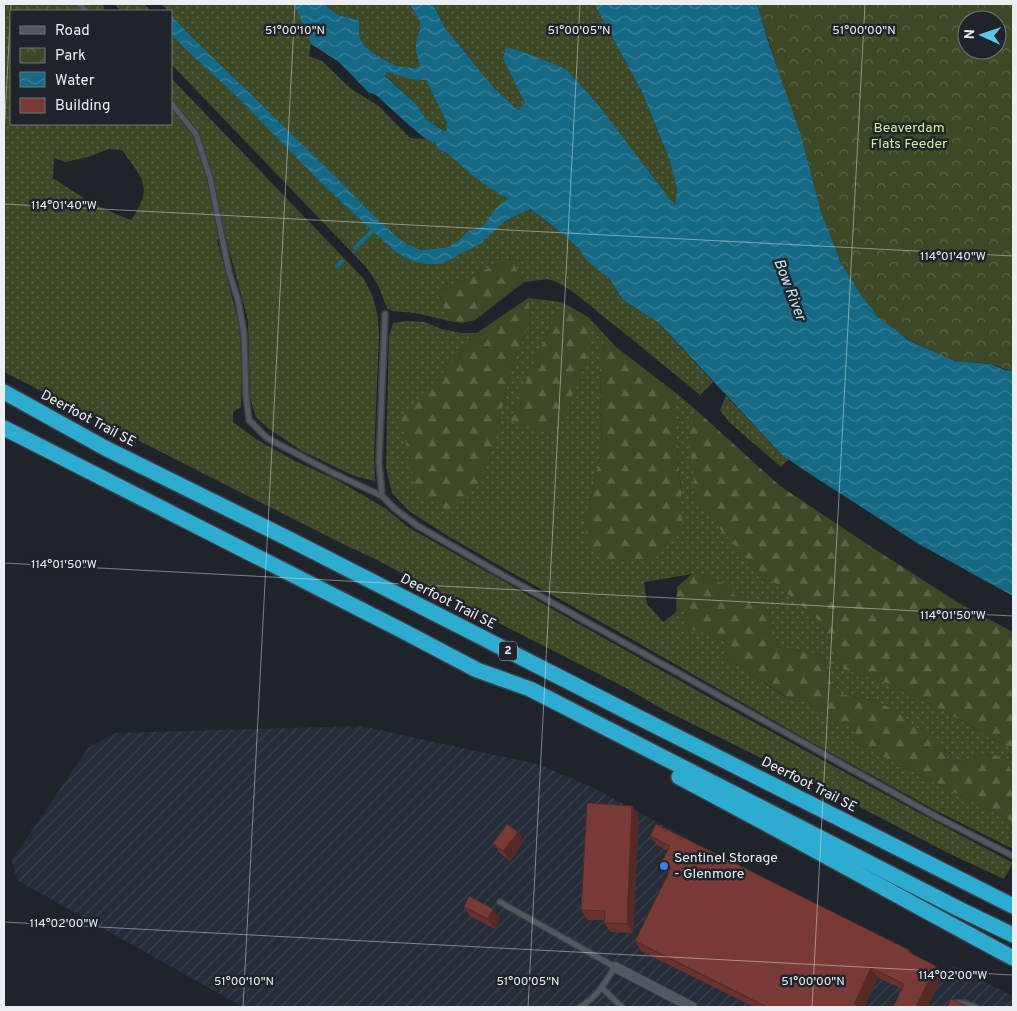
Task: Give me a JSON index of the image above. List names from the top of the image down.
{
  "streets": {
    "highway": ["Deerfoot Trail SE", "2"]
  },
  "water": ["Bow River"],
  "parks": ["Beaverdam Flats Feeder"],
  "places": ["Sentinel Storage - Glenmore"],
  "legend": [
    "Road",
    "Park",
    "Water",
    "Building"
  ],
  "north": "left",
  "coordinates": [
    "51°00'10\"N",
    "51°00'05\"N",
    "51°00'00\"N",
    "114°01'40\"W",
    "114°01'50\"W",
    "114°02'00\"W"
  ]
}
